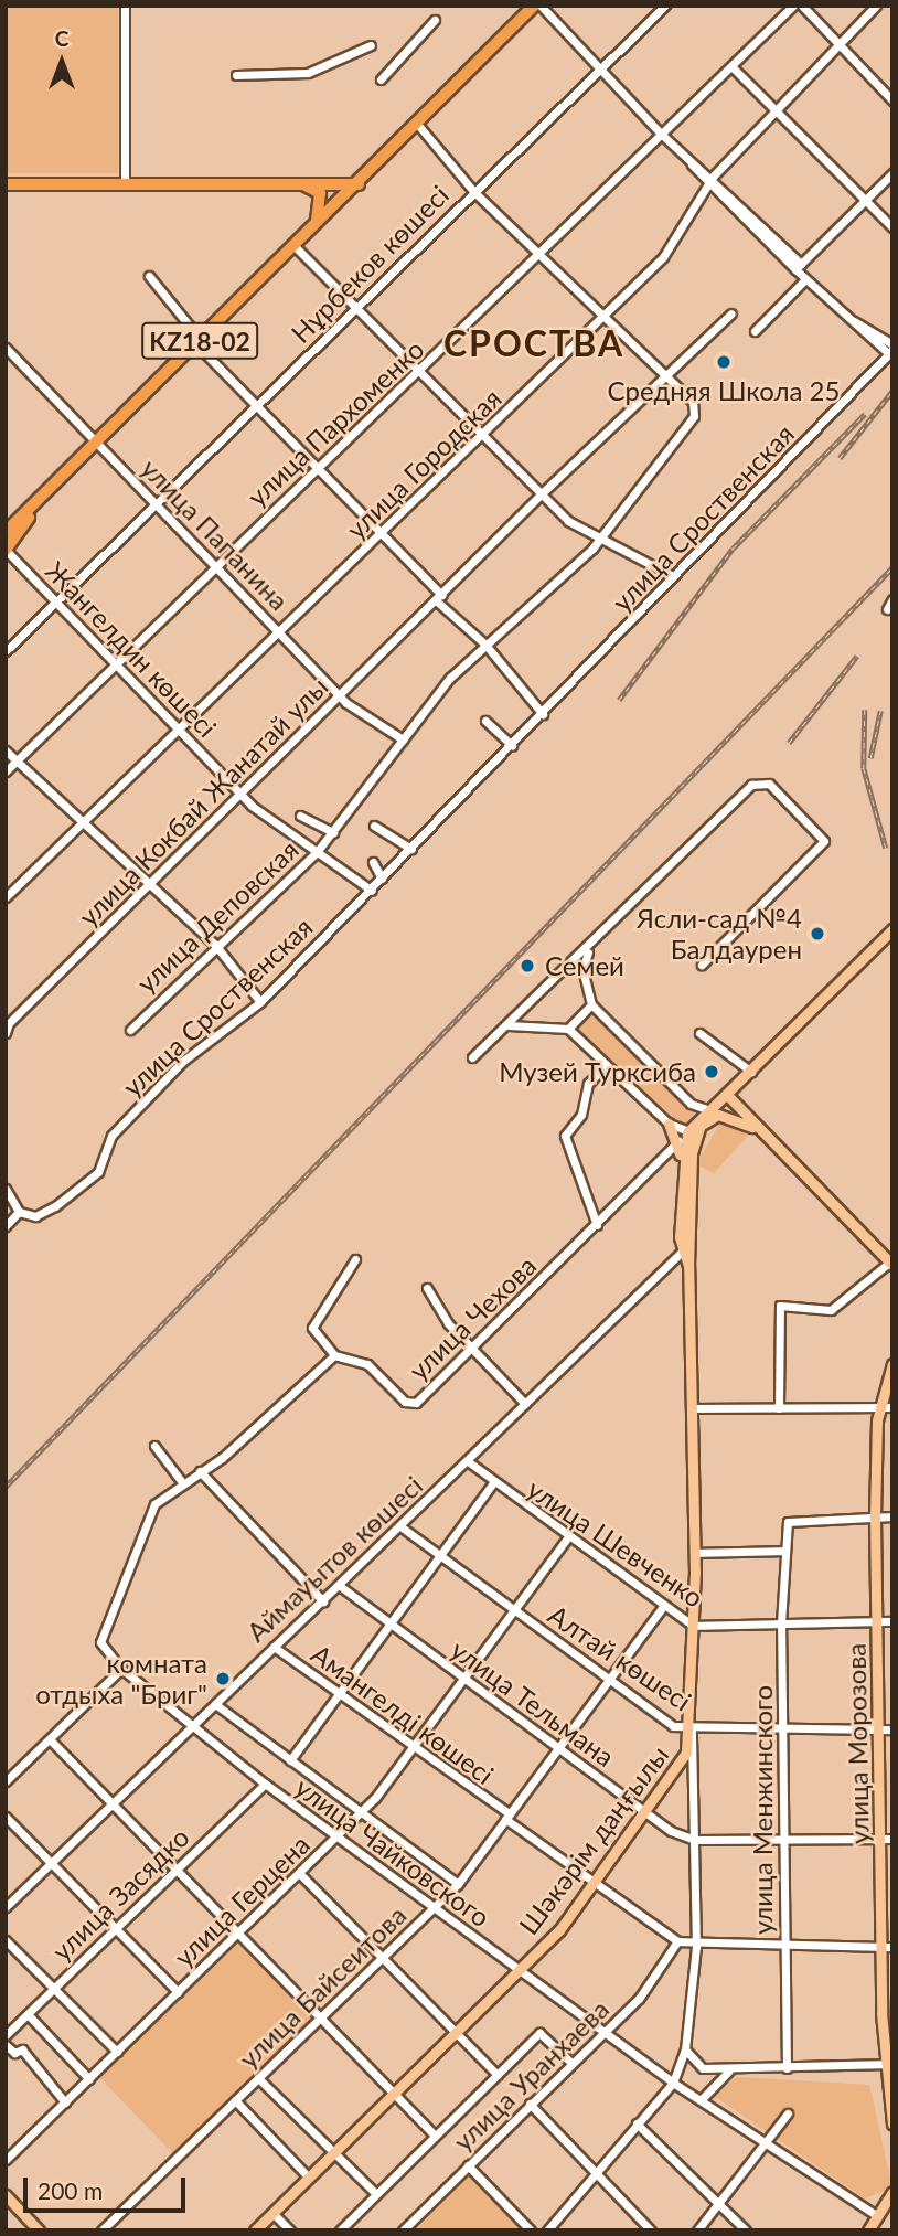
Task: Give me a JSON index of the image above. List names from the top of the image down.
{
  "streets": {
    "highway": ["KZ18-02"],
    "main road": ["улица Чехова", "улица Морозова", "Шәкәрім даңғылы"],
    "street": [
      "Нұрбеков көшесі",
      "улица Пархоменко",
      "улица Городская",
      "улица Сроственская",
      "улица Папанина",
      "Жангелдин көшесі",
      "улица Кокбай Жанатай улы",
      "улица Деповская",
      "улица Шевченко",
      "Аймауытов көшесі",
      "Алтай көшесі",
      "улица Тельмана",
      "Амангелді көшесі",
      "улица Менжинского",
      "улица Чайковского",
      "улица Засядко",
      "улица Герцена",
      "улица Байсеитова",
      "улица Уранхаева"
    ]
  },
  "crossings": [
    ["Нұрбеков көшесі", "улица Папанина"],
    ["Нұрбеков көшесі", "Жангелдин көшесі"],
    ["KZ18-02", "улица Папанина"],
    ["KZ18-02", "Жангелдин көшесі"],
    ["улица Пархоменко", "улица Папанина"],
    ["улица Пархоменко", "Жангелдин көшесі"],
    ["улица Городская", "улица Папанина"],
    ["улица Городская", "Жангелдин көшесі"],
    ["улица Сроственская", "Жангелдин көшесі"],
    ["улица Папанина", "улица Кокбай Жанатай улы"],
    ["улица Папанина", "улица Деповская"],
    ["Жангелдин көшесі", "улица Кокбай Жанатай улы"],
    ["Жангелдин көшесі", "улица Деповская"],
    ["улица Кокбай Жанатай улы", "улица Деповская"],
    ["улица Чехова", "Шәкәрім даңғылы"],
    ["улица Шевченко", "Аймауытов көшесі"],
    ["улица Шевченко", "улица Морозова"],
    ["улица Шевченко", "улица Менжинского"],
    ["улица Шевченко", "Шәкәрім даңғылы"],
    ["улица Шевченко", "улица Герцена"],
    ["улица Шевченко", "улица Байсеитова"],
    ["Аймауытов көшесі", "Алтай көшесі"],
    ["Аймауытов көшесі", "улица Тельмана"],
    ["Аймауытов көшесі", "Амангелді көшесі"],
    ["Аймауытов көшесі", "Шәкәрім даңғылы"],
    ["Аймауытов көшесі", "улица Чайковского"],
    ["Алтай көшесі", "улица Морозова"],
    ["Алтай көшесі", "улица Менжинского"],
    ["Алтай көшесі", "Шәкәрім даңғылы"],
    ["Алтай көшесі", "улица Герцена"],
    ["Алтай көшесі", "улица Байсеитова"],
    ["улица Тельмана", "улица Морозова"],
    ["улица Тельмана", "улица Менжинского"],
    ["улица Тельмана", "Шәкәрім даңғылы"],
    ["улица Тельмана", "улица Герцена"],
    ["улица Тельмана", "улица Байсеитова"],
    ["Амангелді көшесі", "улица Морозова"],
    ["Амангелді көшесі", "улица Менжинского"],
    ["Амангелді көшесі", "Шәкәрім даңғылы"],
    ["Амангелді көшесі", "улица Герцена"],
    ["Амангелді көшесі", "улица Байсеитова"],
    ["Амангелді көшесі", "улица Уранхаева"],
    ["улица Морозова", "улица Менжинского"],
    ["Шәкәрім даңғылы", "улица Чайковского"],
    ["улица Чайковского", "улица Засядко"],
    ["улица Чайковского", "улица Герцена"],
    ["улица Чайковского", "улица Байсеитова"],
    ["улица Чайковского", "улица Уранхаева"]
  ],
  "districts": ["СРОСТВА"],
  "places": [
    "Средняя Школа 25",
    "Ясли-сад №4 Балдаурен",
    "Семей",
    "Музей Турксиба",
    "комната отдыха \"Бриг\""
  ],
  "scale_bar": "200 m",
  "north": "top"
}
